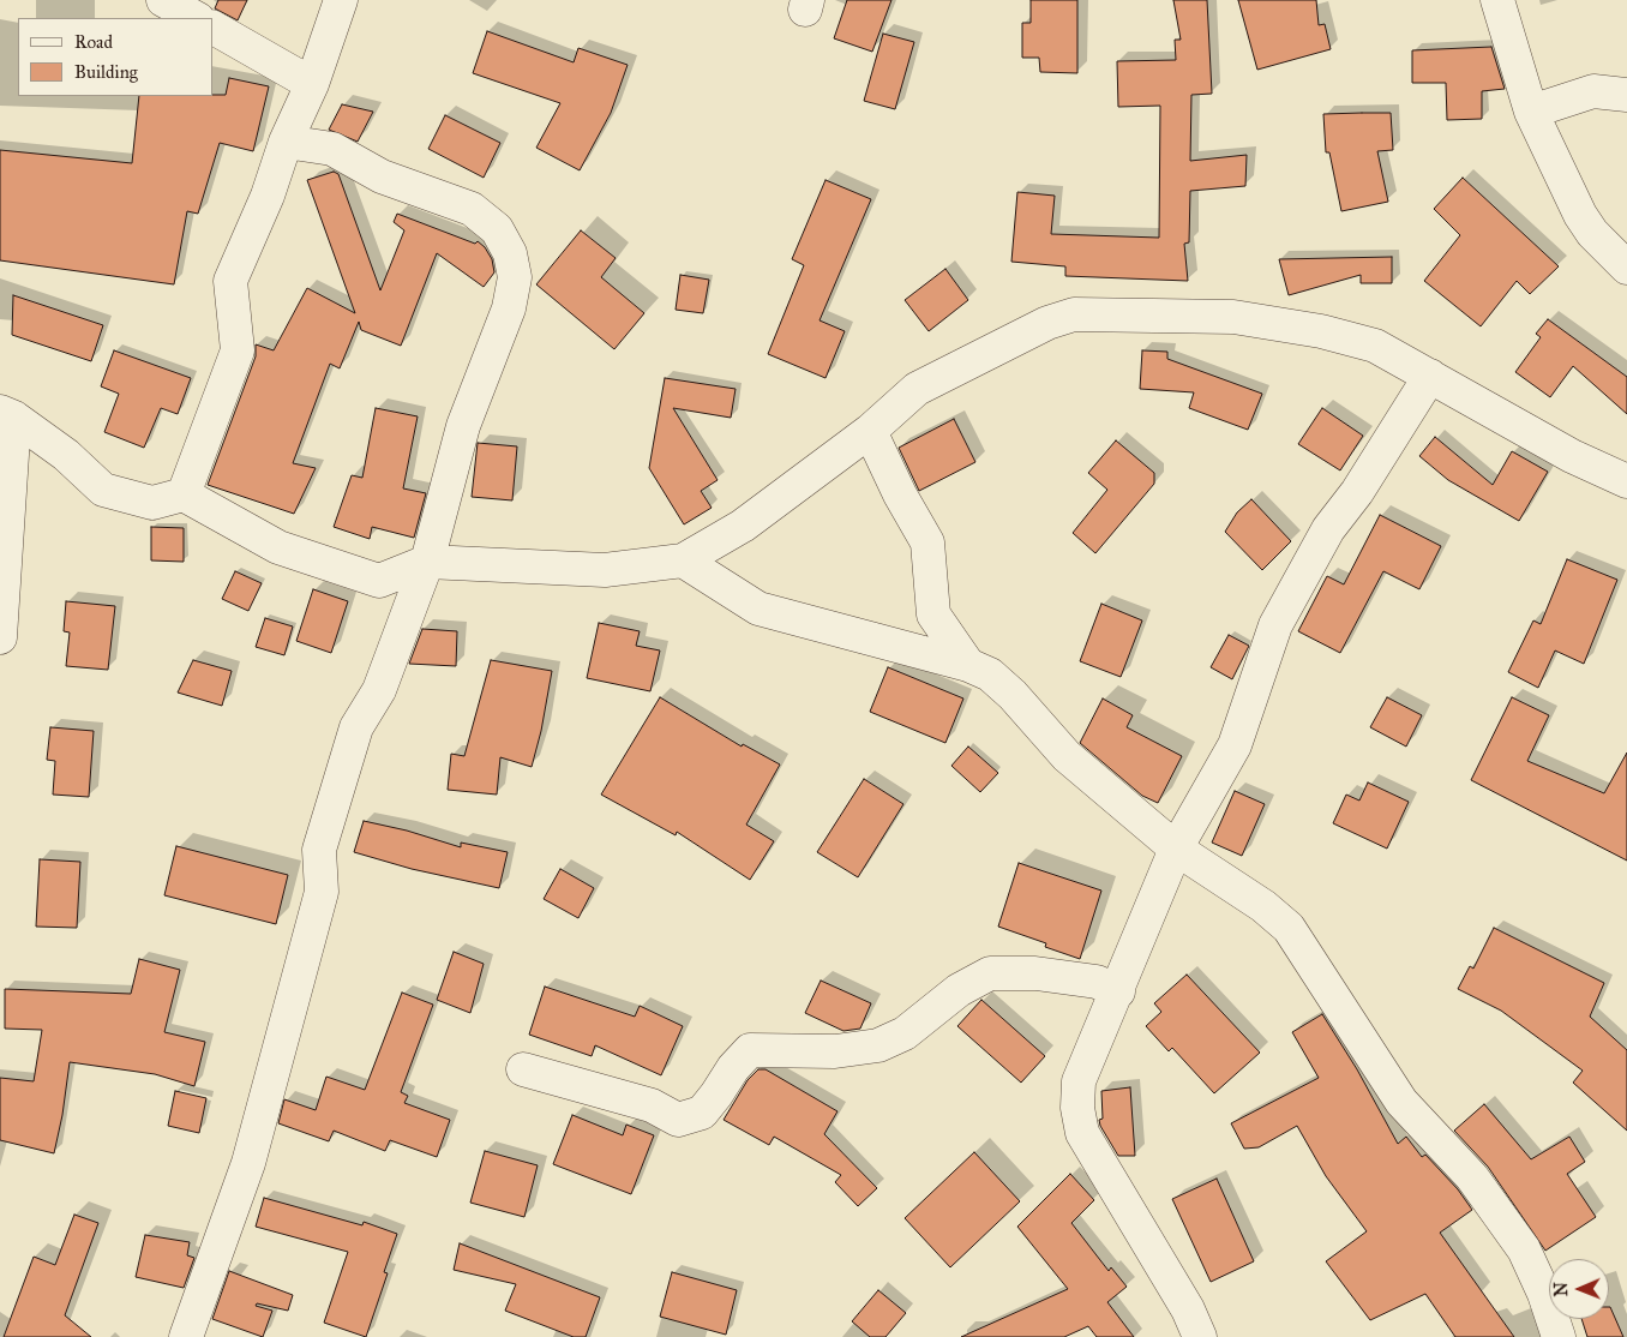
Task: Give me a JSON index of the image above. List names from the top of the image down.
{
  "legend": ["Road", "Building"],
  "north": "left"
}
